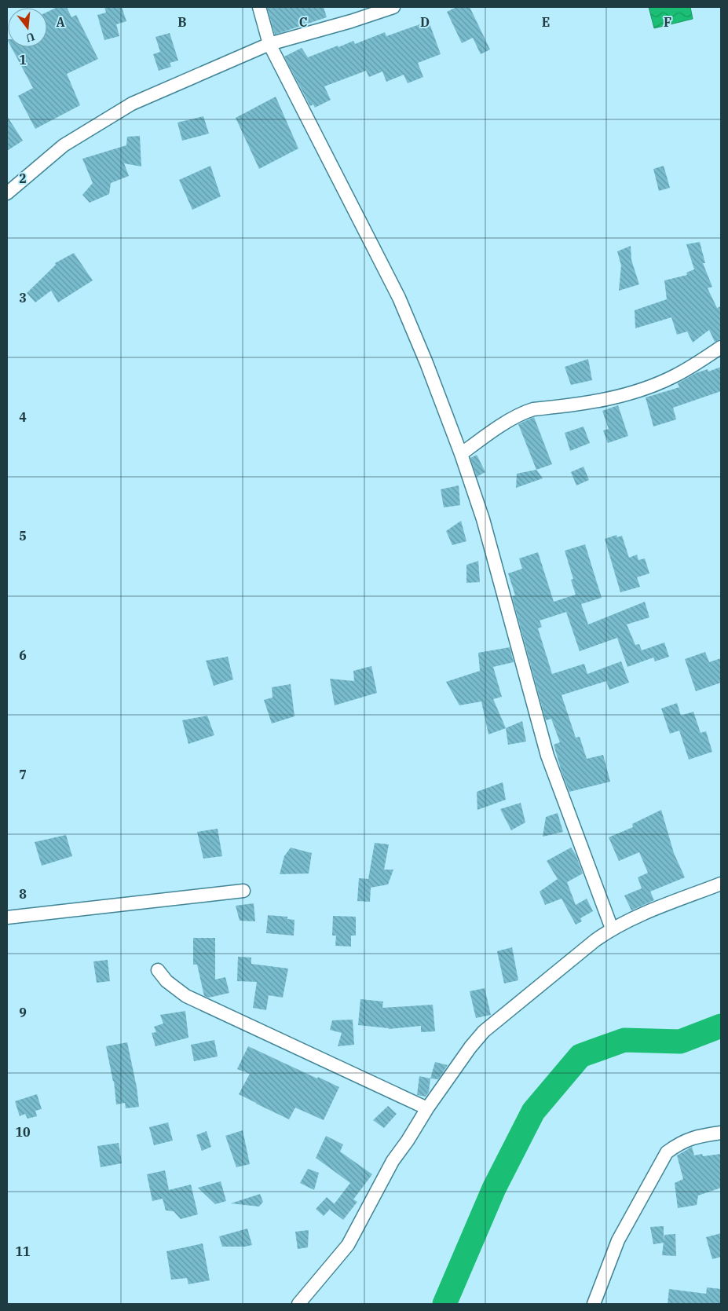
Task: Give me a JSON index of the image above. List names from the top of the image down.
{
  "north": "bottom",
  "grid": {
    "columns": [
      "A",
      "B",
      "C",
      "D",
      "E",
      "F"
    ],
    "rows": [
      "1",
      "2",
      "3",
      "4",
      "5",
      "6",
      "7",
      "8",
      "9",
      "10",
      "11"
    ]
  }
}
